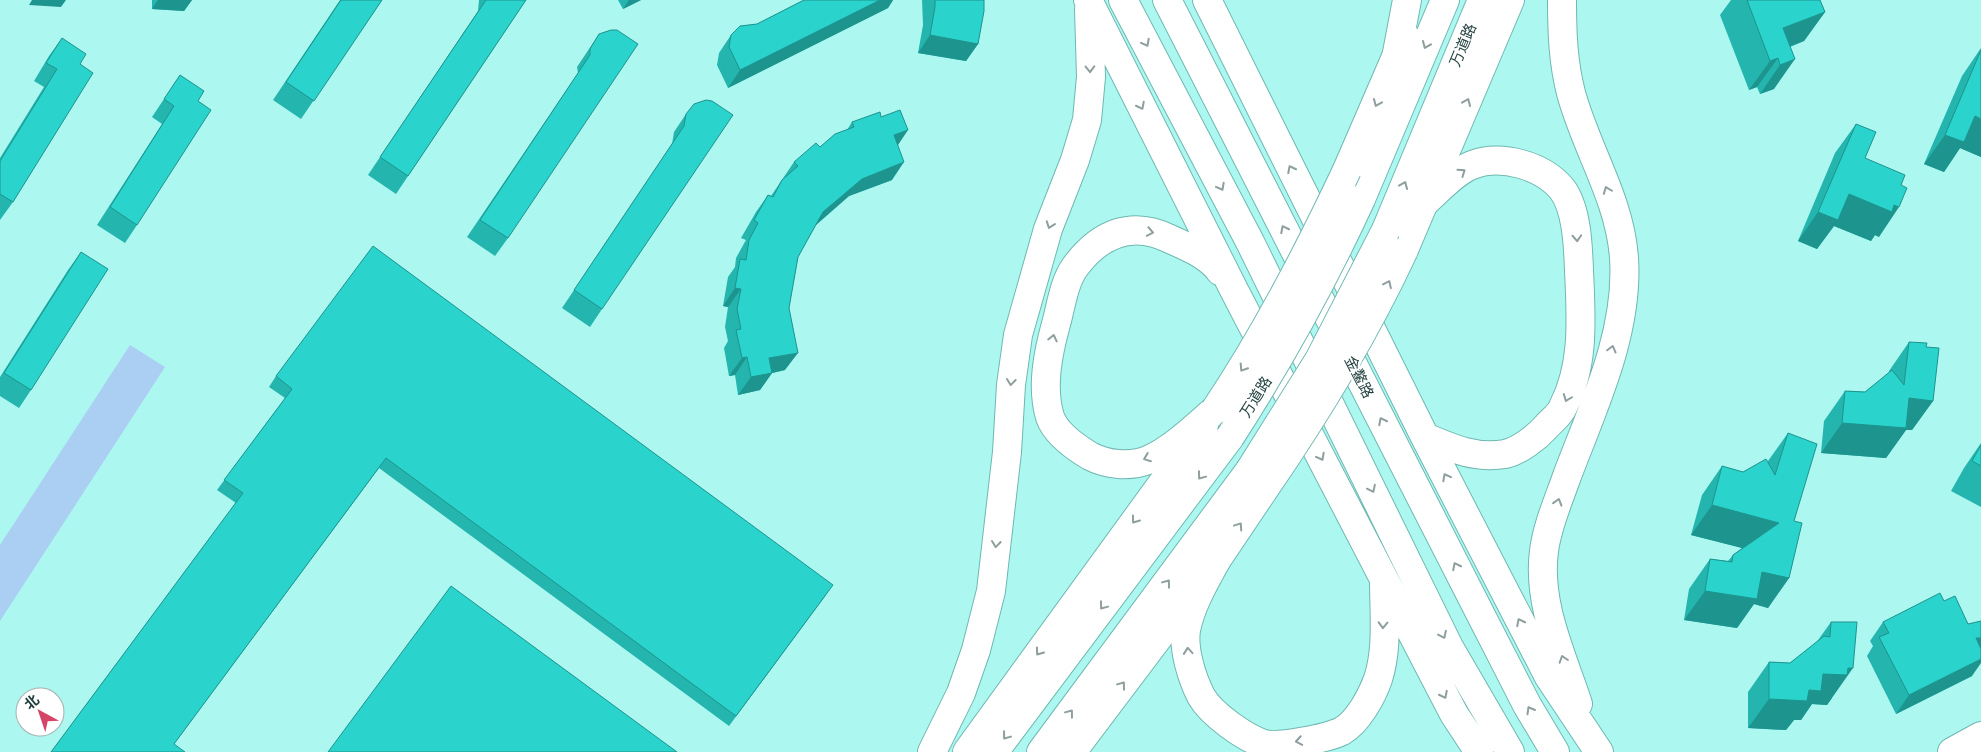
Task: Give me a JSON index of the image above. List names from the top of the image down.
{
  "streets": {
    "main road": ["万道路", "金鳌路"]
  },
  "north": "top left"
}
